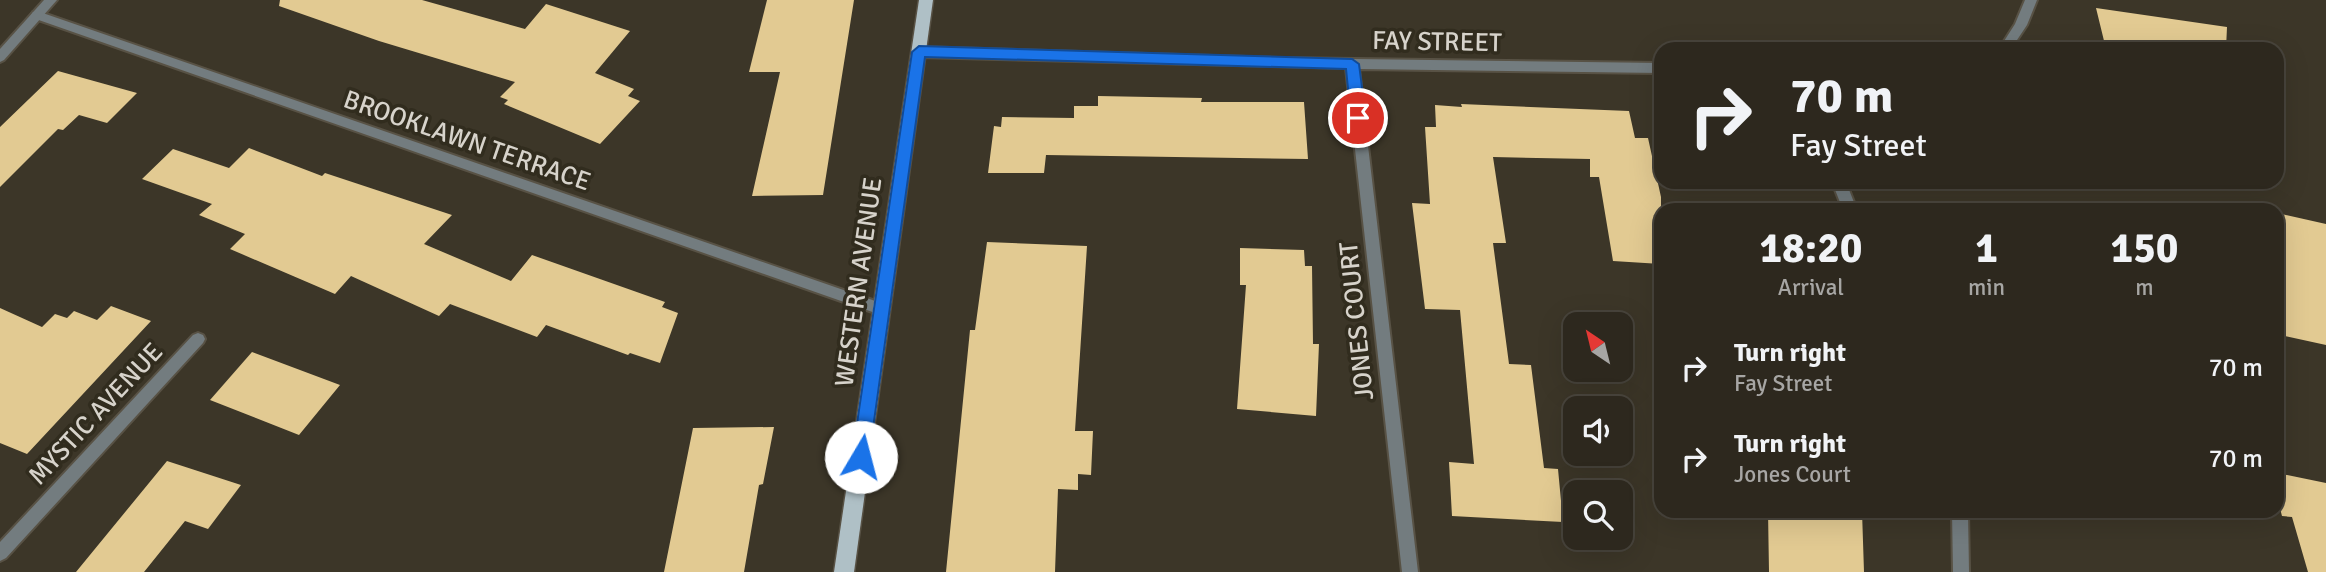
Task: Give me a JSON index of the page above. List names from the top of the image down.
{
  "streets": {
    "main road": ["WESTERN AVENUE"],
    "street": [
      "FAY STREET",
      "BROOKLAWN TERRACE",
      "JONES COURT",
      "MYSTIC AVENUE"
    ]
  },
  "crossings": [
    ["FAY STREET", "WESTERN AVENUE"],
    ["FAY STREET", "JONES COURT"],
    ["BROOKLAWN TERRACE", "WESTERN AVENUE"]
  ],
  "north": "top left",
  "page": {
    "turn": ["70 m", "Fay Street"],
    "eta": [
      "18:20",
      "Arrival",
      "1",
      "min",
      "150",
      "m"
    ],
    "list": [
      {
        "name": "Turn right",
        "note": "Fay Street",
        "value": "70 m"
      },
      {
        "name": "Turn right",
        "note": "Jones Court",
        "value": "70 m"
      }
    ]
  }
}
